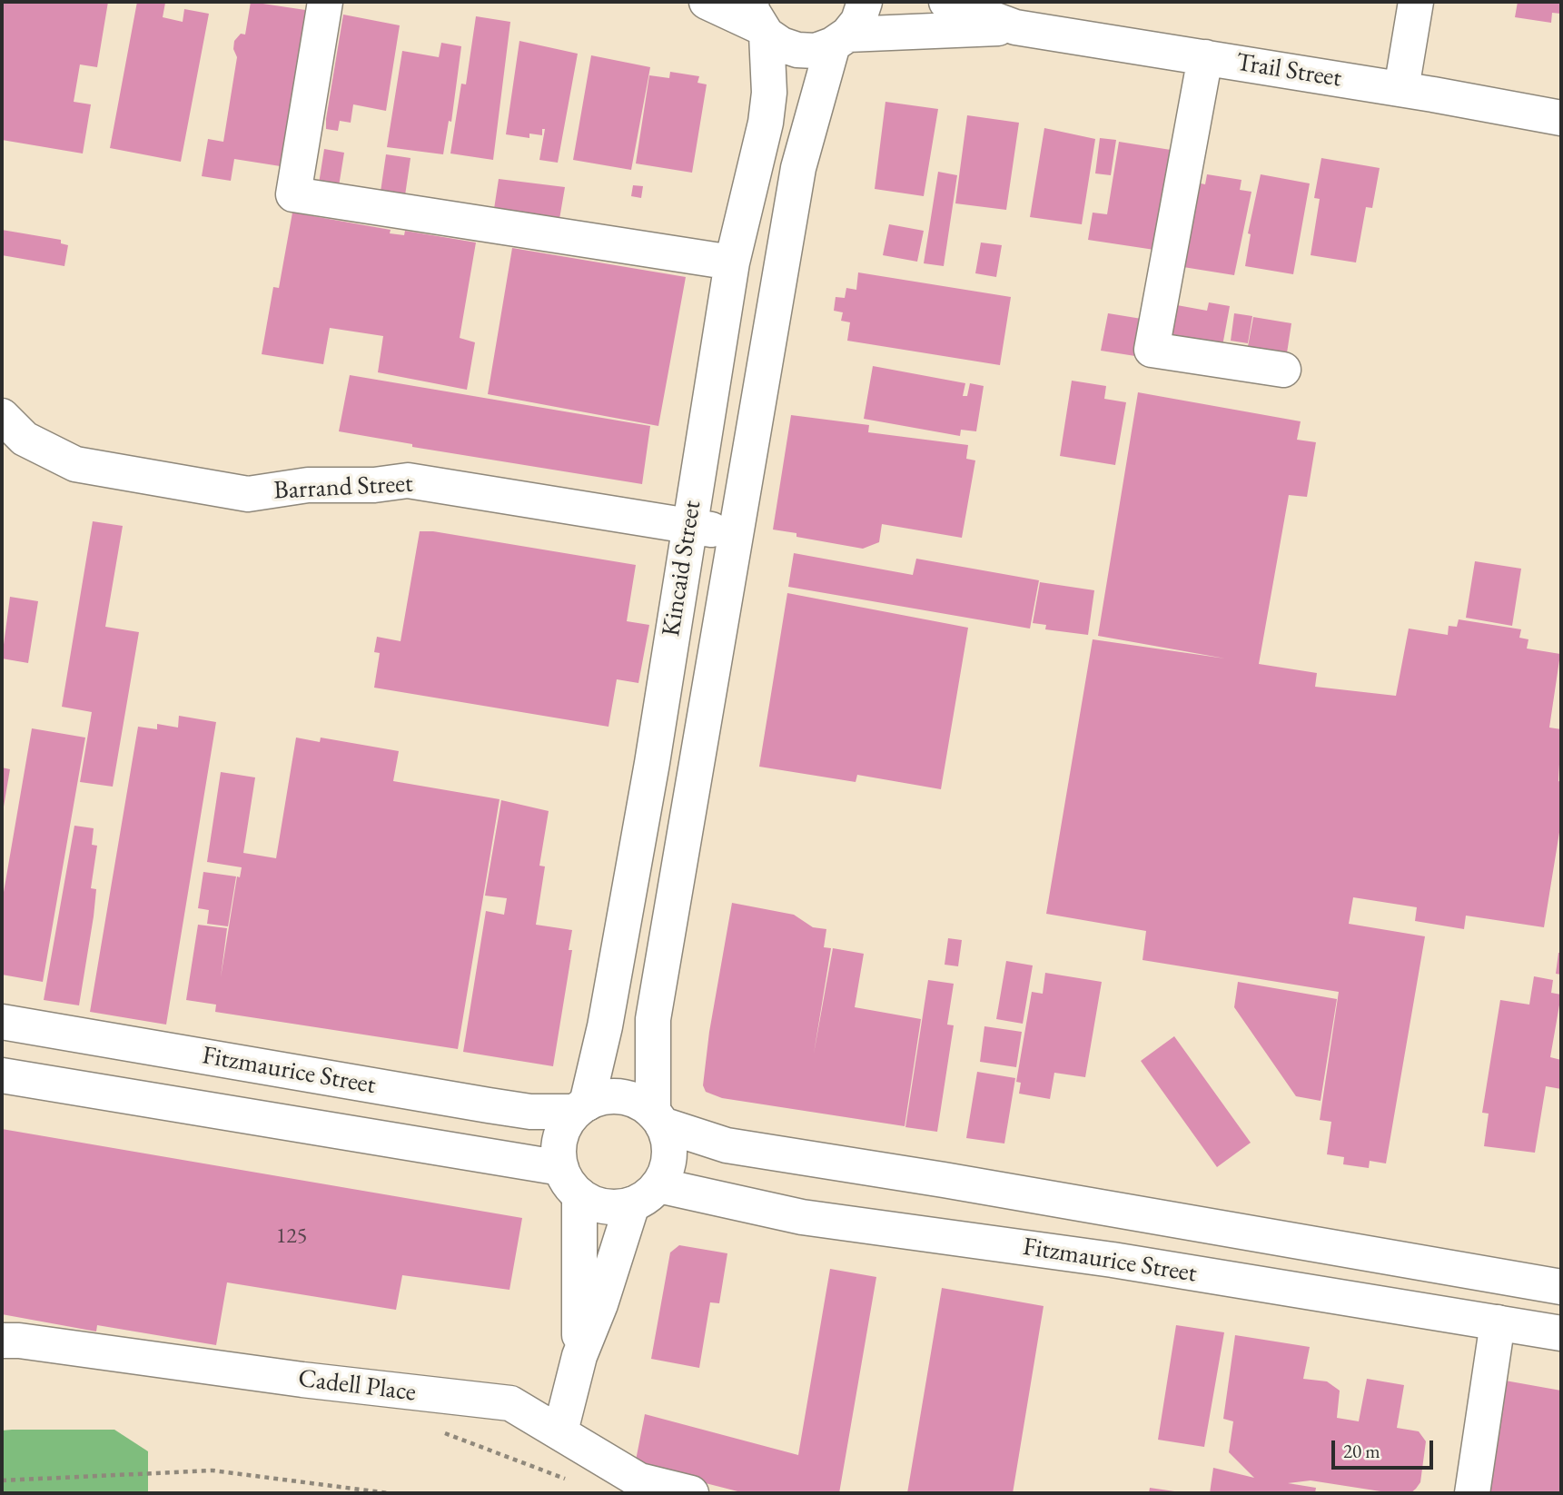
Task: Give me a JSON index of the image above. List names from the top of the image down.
{
  "streets": {
    "street": [
      "Trail Street",
      "Barrand Street",
      "Kincaid Street",
      "Fitzmaurice Street",
      "Cadell Place"
    ]
  },
  "crossings": [
    ["Trail Street", "Kincaid Street"],
    ["Barrand Street", "Kincaid Street"],
    ["Kincaid Street", "Fitzmaurice Street"]
  ],
  "house_numbers": ["125"],
  "scale_bar": "20 m"
}
